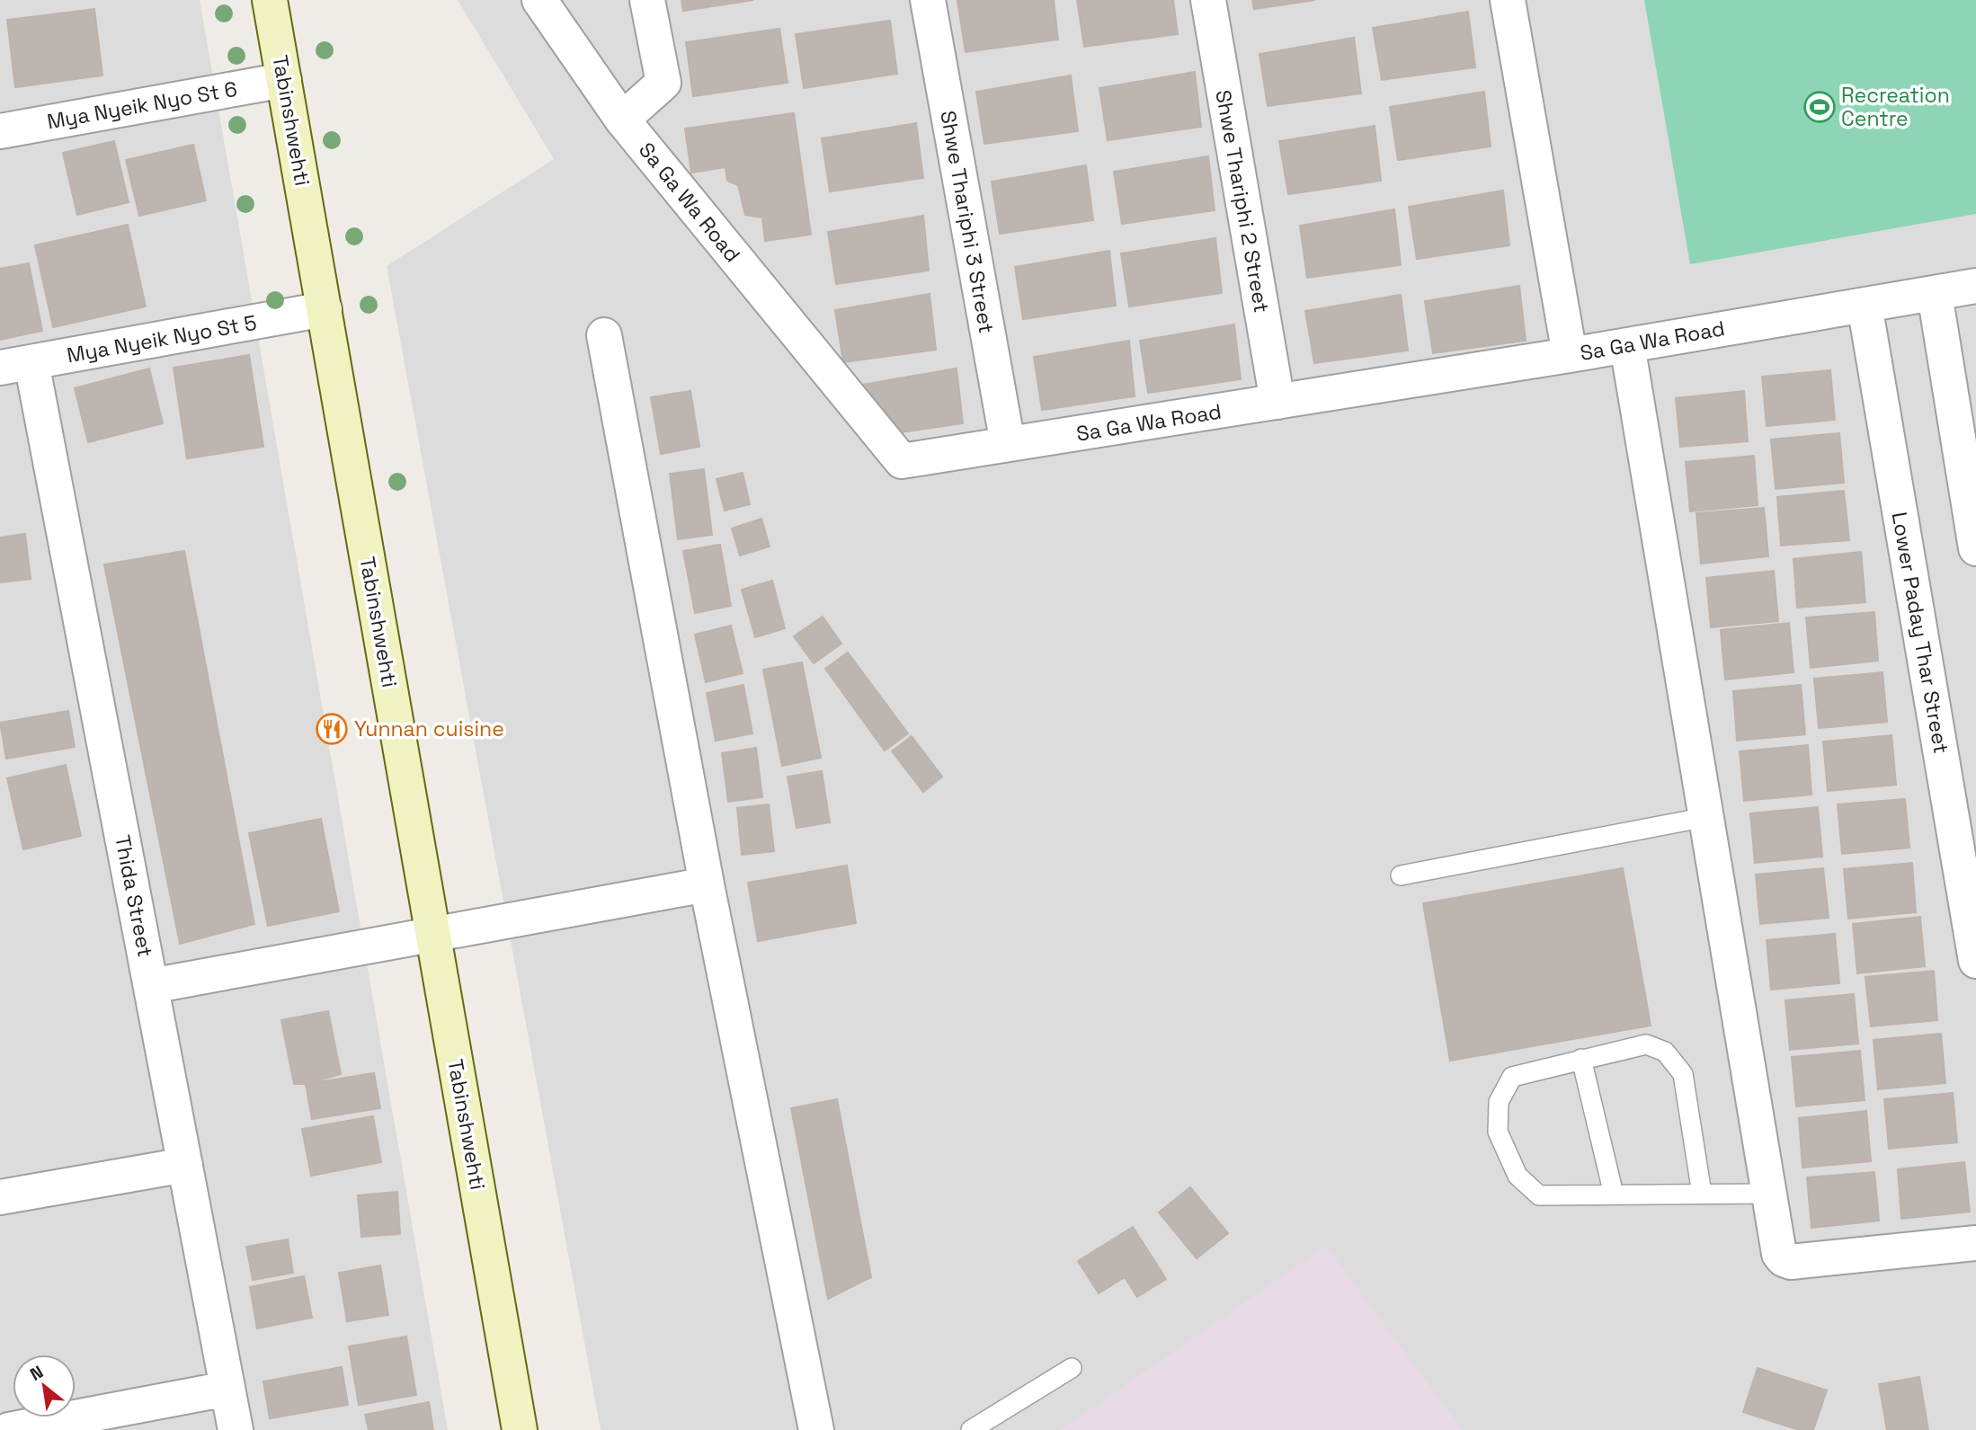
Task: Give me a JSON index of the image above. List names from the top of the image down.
{
  "streets": {
    "main road": ["Tabinshwehti"],
    "street": [
      "Mya Nyeik Nyo St 6",
      "Shwe Thariphi 2 Street",
      "Sa Ga Wa Road",
      "Shwe Thariphi 3 Street",
      "Mya Nyeik Nyo St 5",
      "Lower Paday Thar Street",
      "Thida Street"
    ]
  },
  "crossings": [
    ["Mya Nyeik Nyo St 6", "Tabinshwehti"],
    ["Tabinshwehti", "Mya Nyeik Nyo St 5"],
    ["Shwe Thariphi 2 Street", "Sa Ga Wa Road"],
    ["Sa Ga Wa Road", "Shwe Thariphi 3 Street"],
    ["Sa Ga Wa Road", "Lower Paday Thar Street"],
    ["Mya Nyeik Nyo St 5", "Thida Street"]
  ],
  "places": {
    "sports": ["Recreation Centre"],
    "restaurant": ["Yunnan cuisine"]
  },
  "north": "top left"
}
